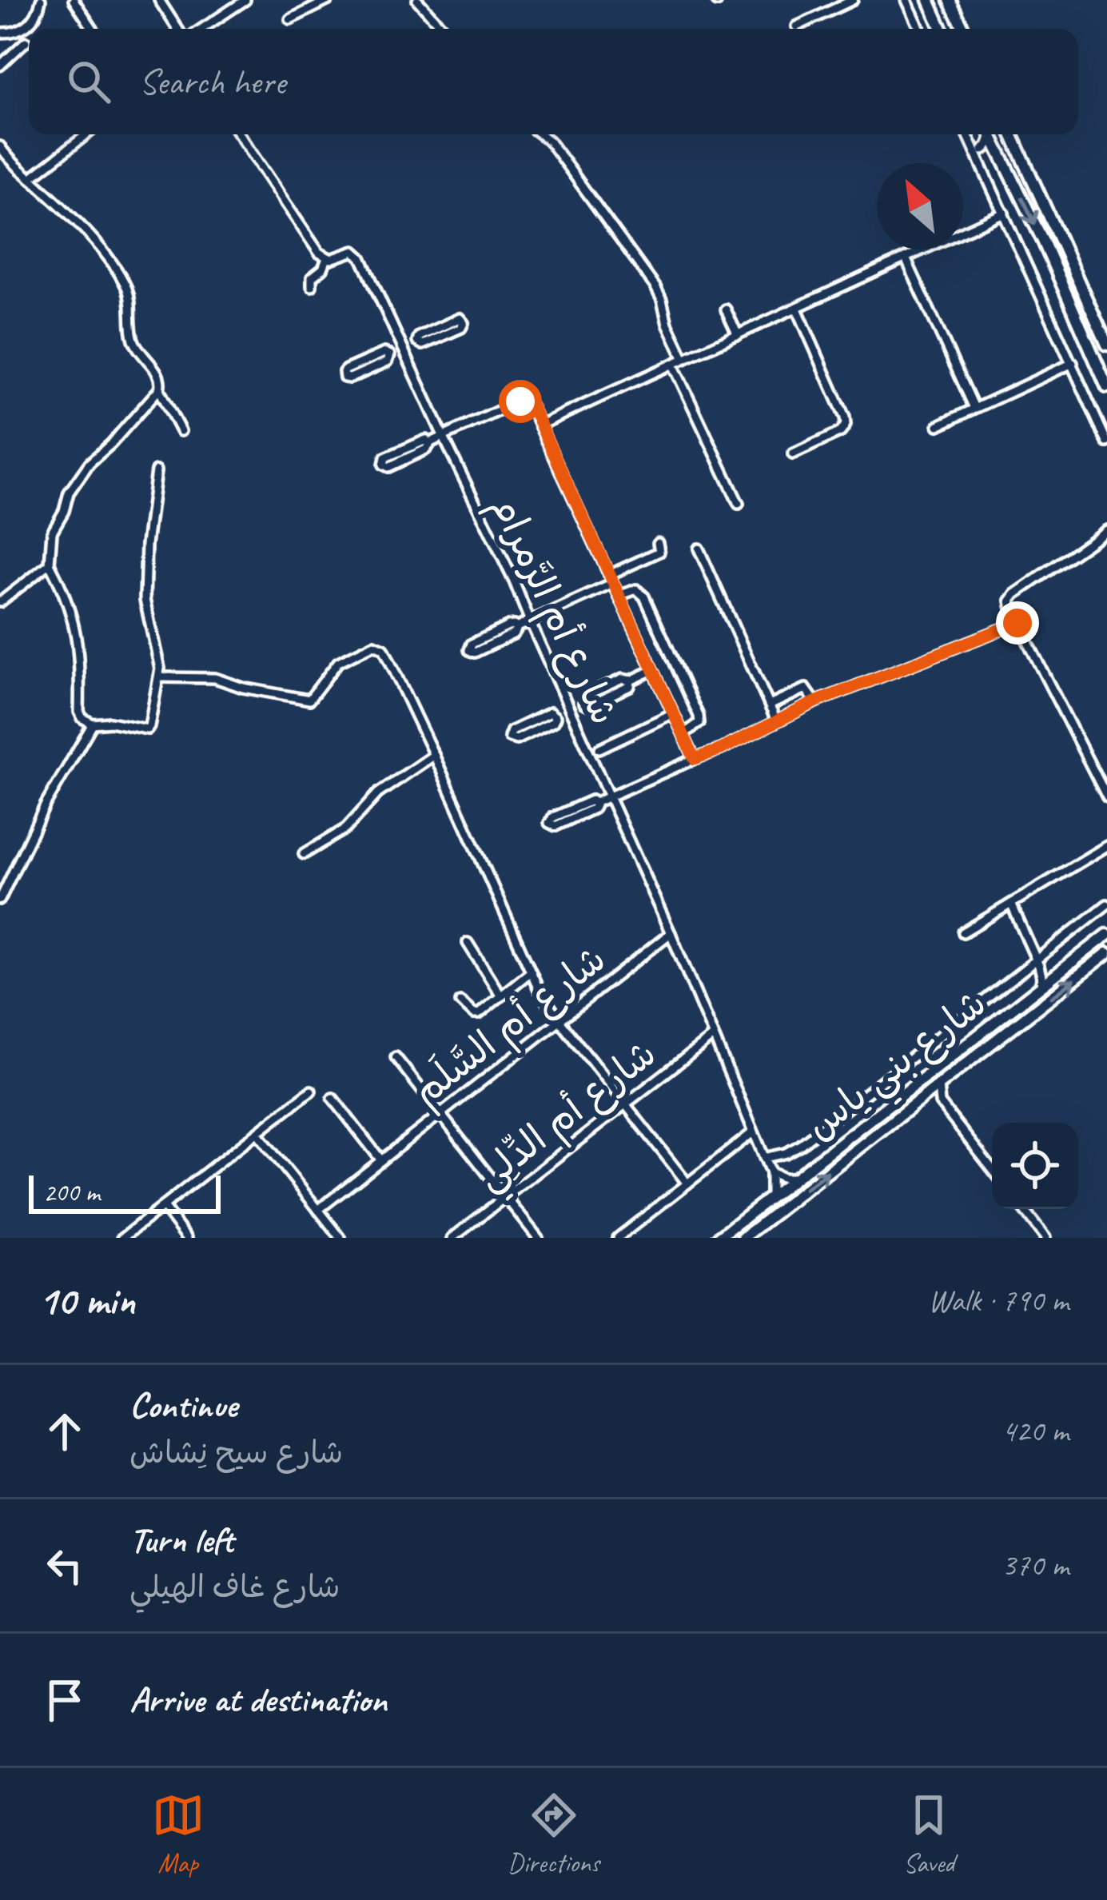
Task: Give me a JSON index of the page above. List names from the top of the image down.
{
  "streets": {
    "main road": ["شارع بني ياس"],
    "street": ["شارع أم الرَّمرام", "شارع أم السَّلَم", "شارع أم الدِّلِي"]
  },
  "crossings": [
    ["شارع أم الرَّمرام", "شارع أم السَّلَم"],
    ["شارع أم الرَّمرام", "شارع بني ياس"],
    ["شارع أم الرَّمرام", "شارع أم الدِّلِي"]
  ],
  "scale_bar": "200 m",
  "north": "top left",
  "page": {
    "search": "Search here",
    "scale": "200 m",
    "heading": ["10 min", "Walk · 790 m"],
    "list": [
      ["Continue", "شارع سيح نِشاش", "420 m"],
      ["Turn left", "شارع غاف الهيلي", "370 m"],
      "Arrive at destination"
    ],
    "nav": ["Map", "Directions", "Saved"]
  }
}
